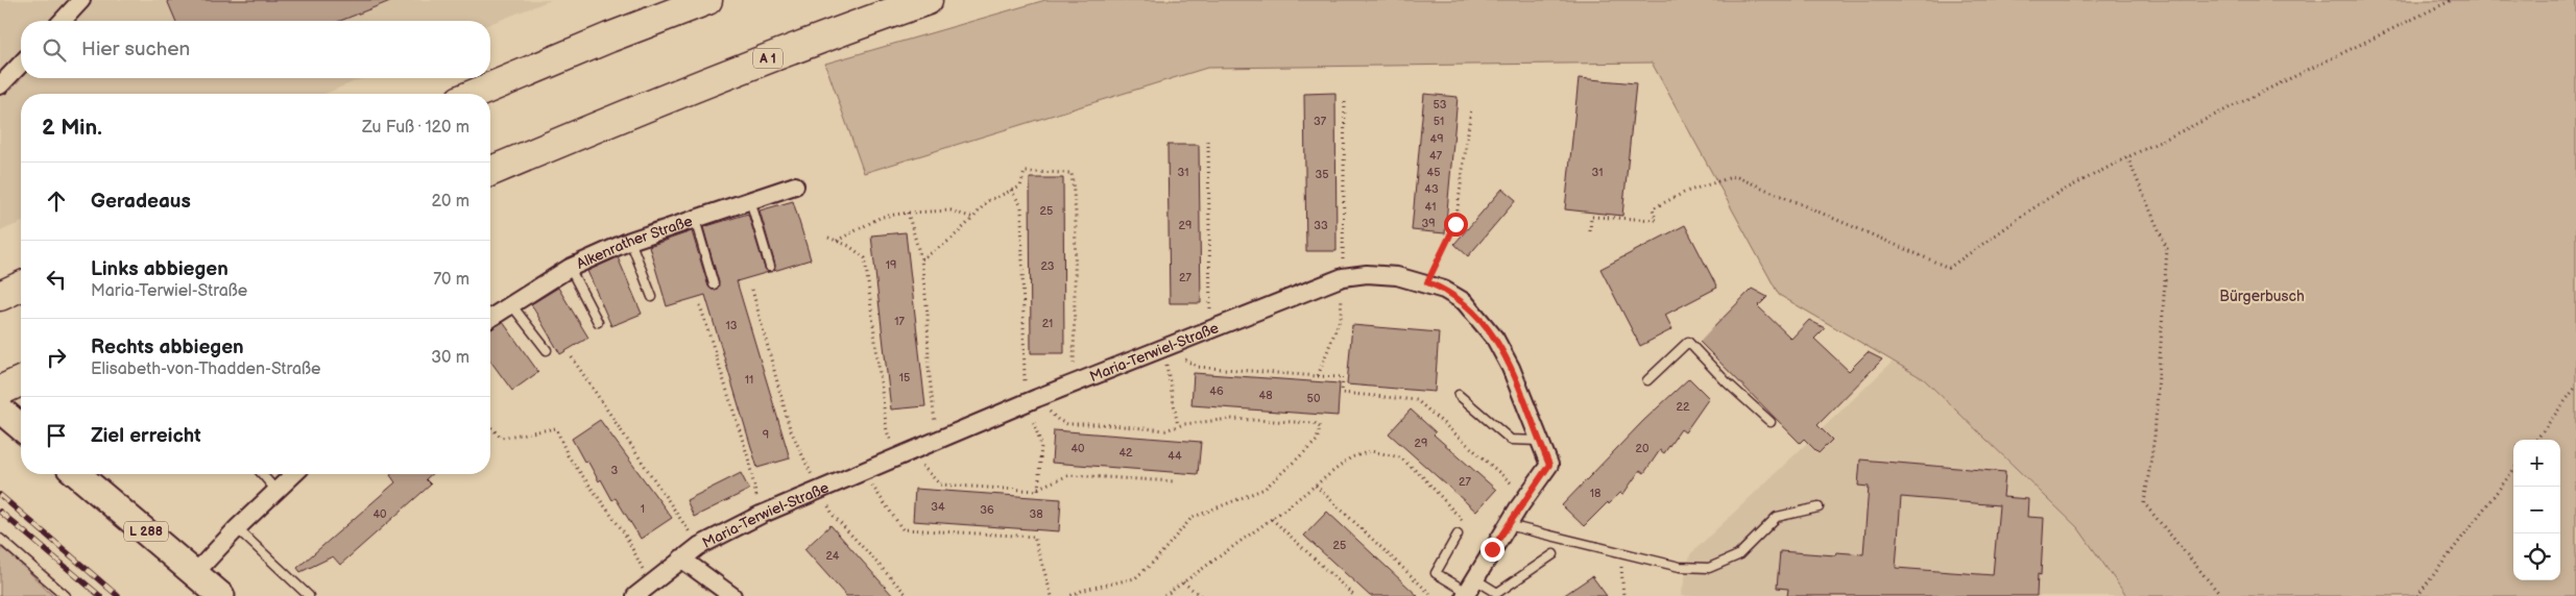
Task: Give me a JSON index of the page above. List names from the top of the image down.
{
  "streets": {
    "highway": ["A 1"],
    "main road": ["L 288"],
    "street": ["Alkenrather Straße", "Maria-Terwiel-Straße"]
  },
  "parks": ["Bürgerbusch"],
  "house_numbers": [
    "53",
    "37",
    "51",
    "49",
    "47",
    "31",
    "45",
    "31",
    "35",
    "43",
    "41",
    "25",
    "39",
    "29",
    "33",
    "19",
    "23",
    "27",
    "17",
    "21",
    "13",
    "15",
    "11",
    "46",
    "48",
    "50",
    "22",
    "9",
    "29",
    "40",
    "20",
    "42",
    "44",
    "3",
    "27",
    "18",
    "34",
    "1",
    "36",
    "40",
    "38",
    "25",
    "24"
  ],
  "page": {
    "search": "Hier suchen",
    "heading": ["2 Min.", "Zu Fuß · 120 m"],
    "list": [
      ["Geradeaus", "20 m"],
      ["Links abbiegen", "Maria-Terwiel-Straße", "70 m"],
      ["Rechts abbiegen", "Elisabeth-von-Thadden-Straße", "30 m"],
      "Ziel erreicht"
    ],
    "map_buttons": ["+", "−"]
  }
}
